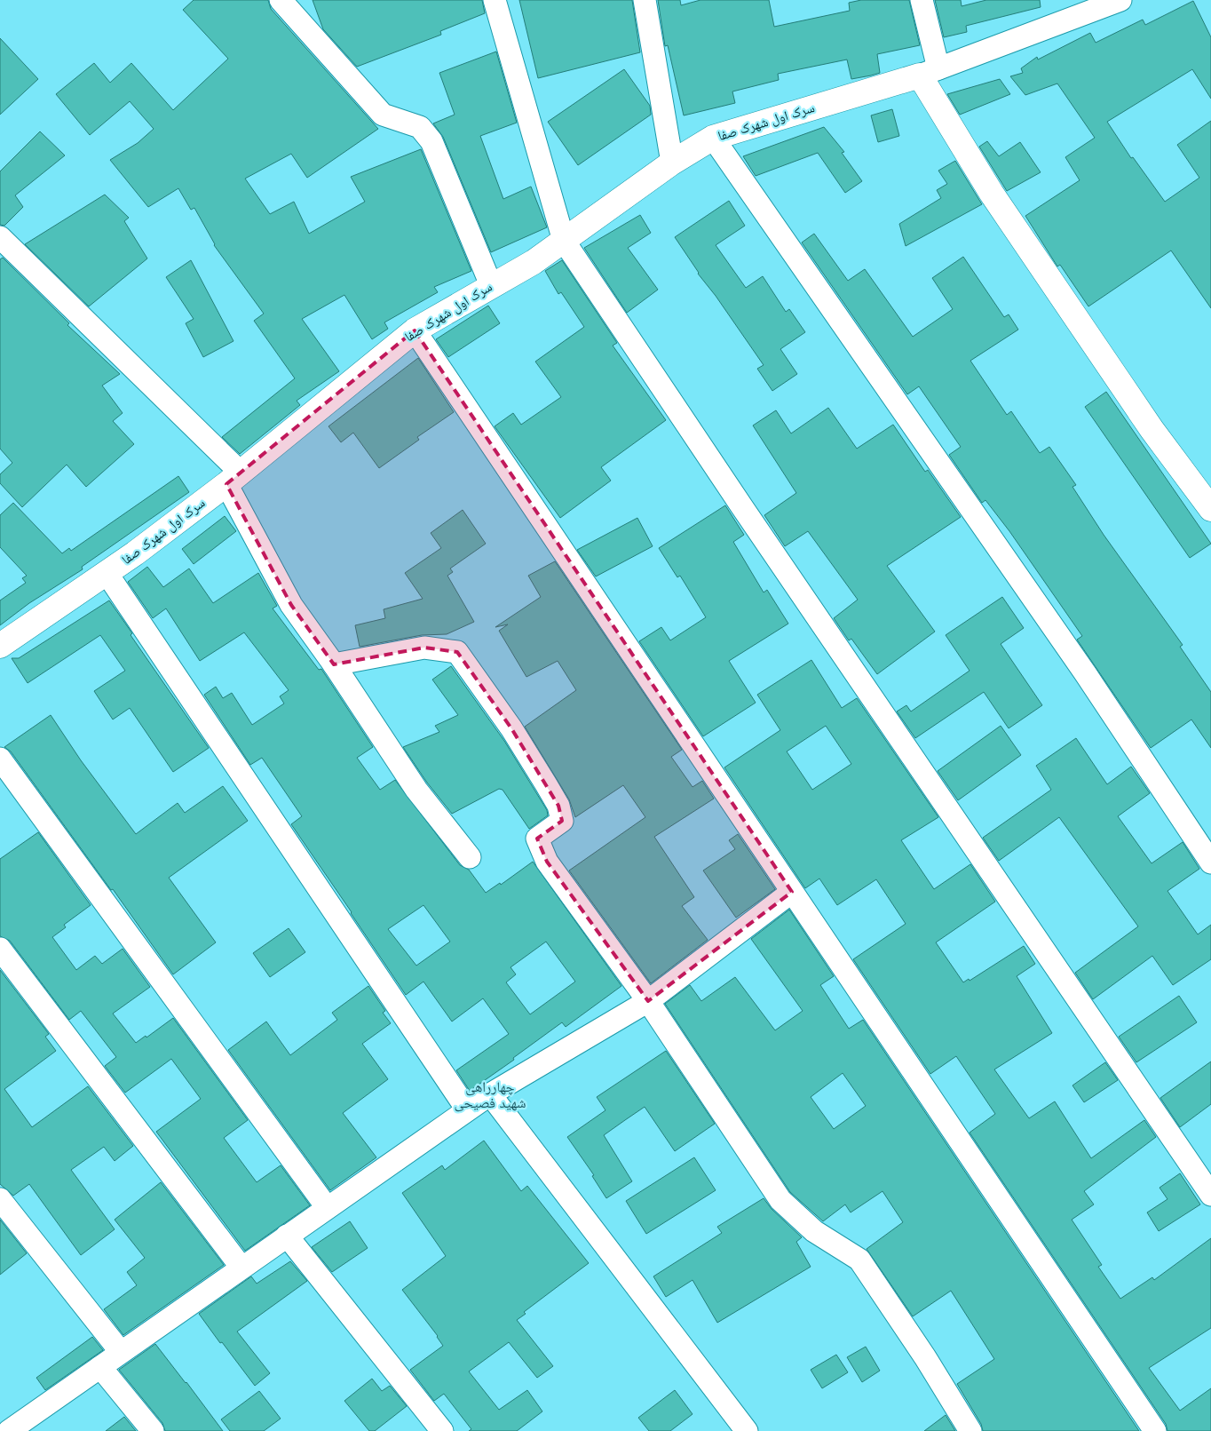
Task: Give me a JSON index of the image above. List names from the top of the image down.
{
  "streets": {
    "street": ["سرک اول شهرک صفا"]
  },
  "districts": ["چهارراهی شهید فصیحی"]
}
